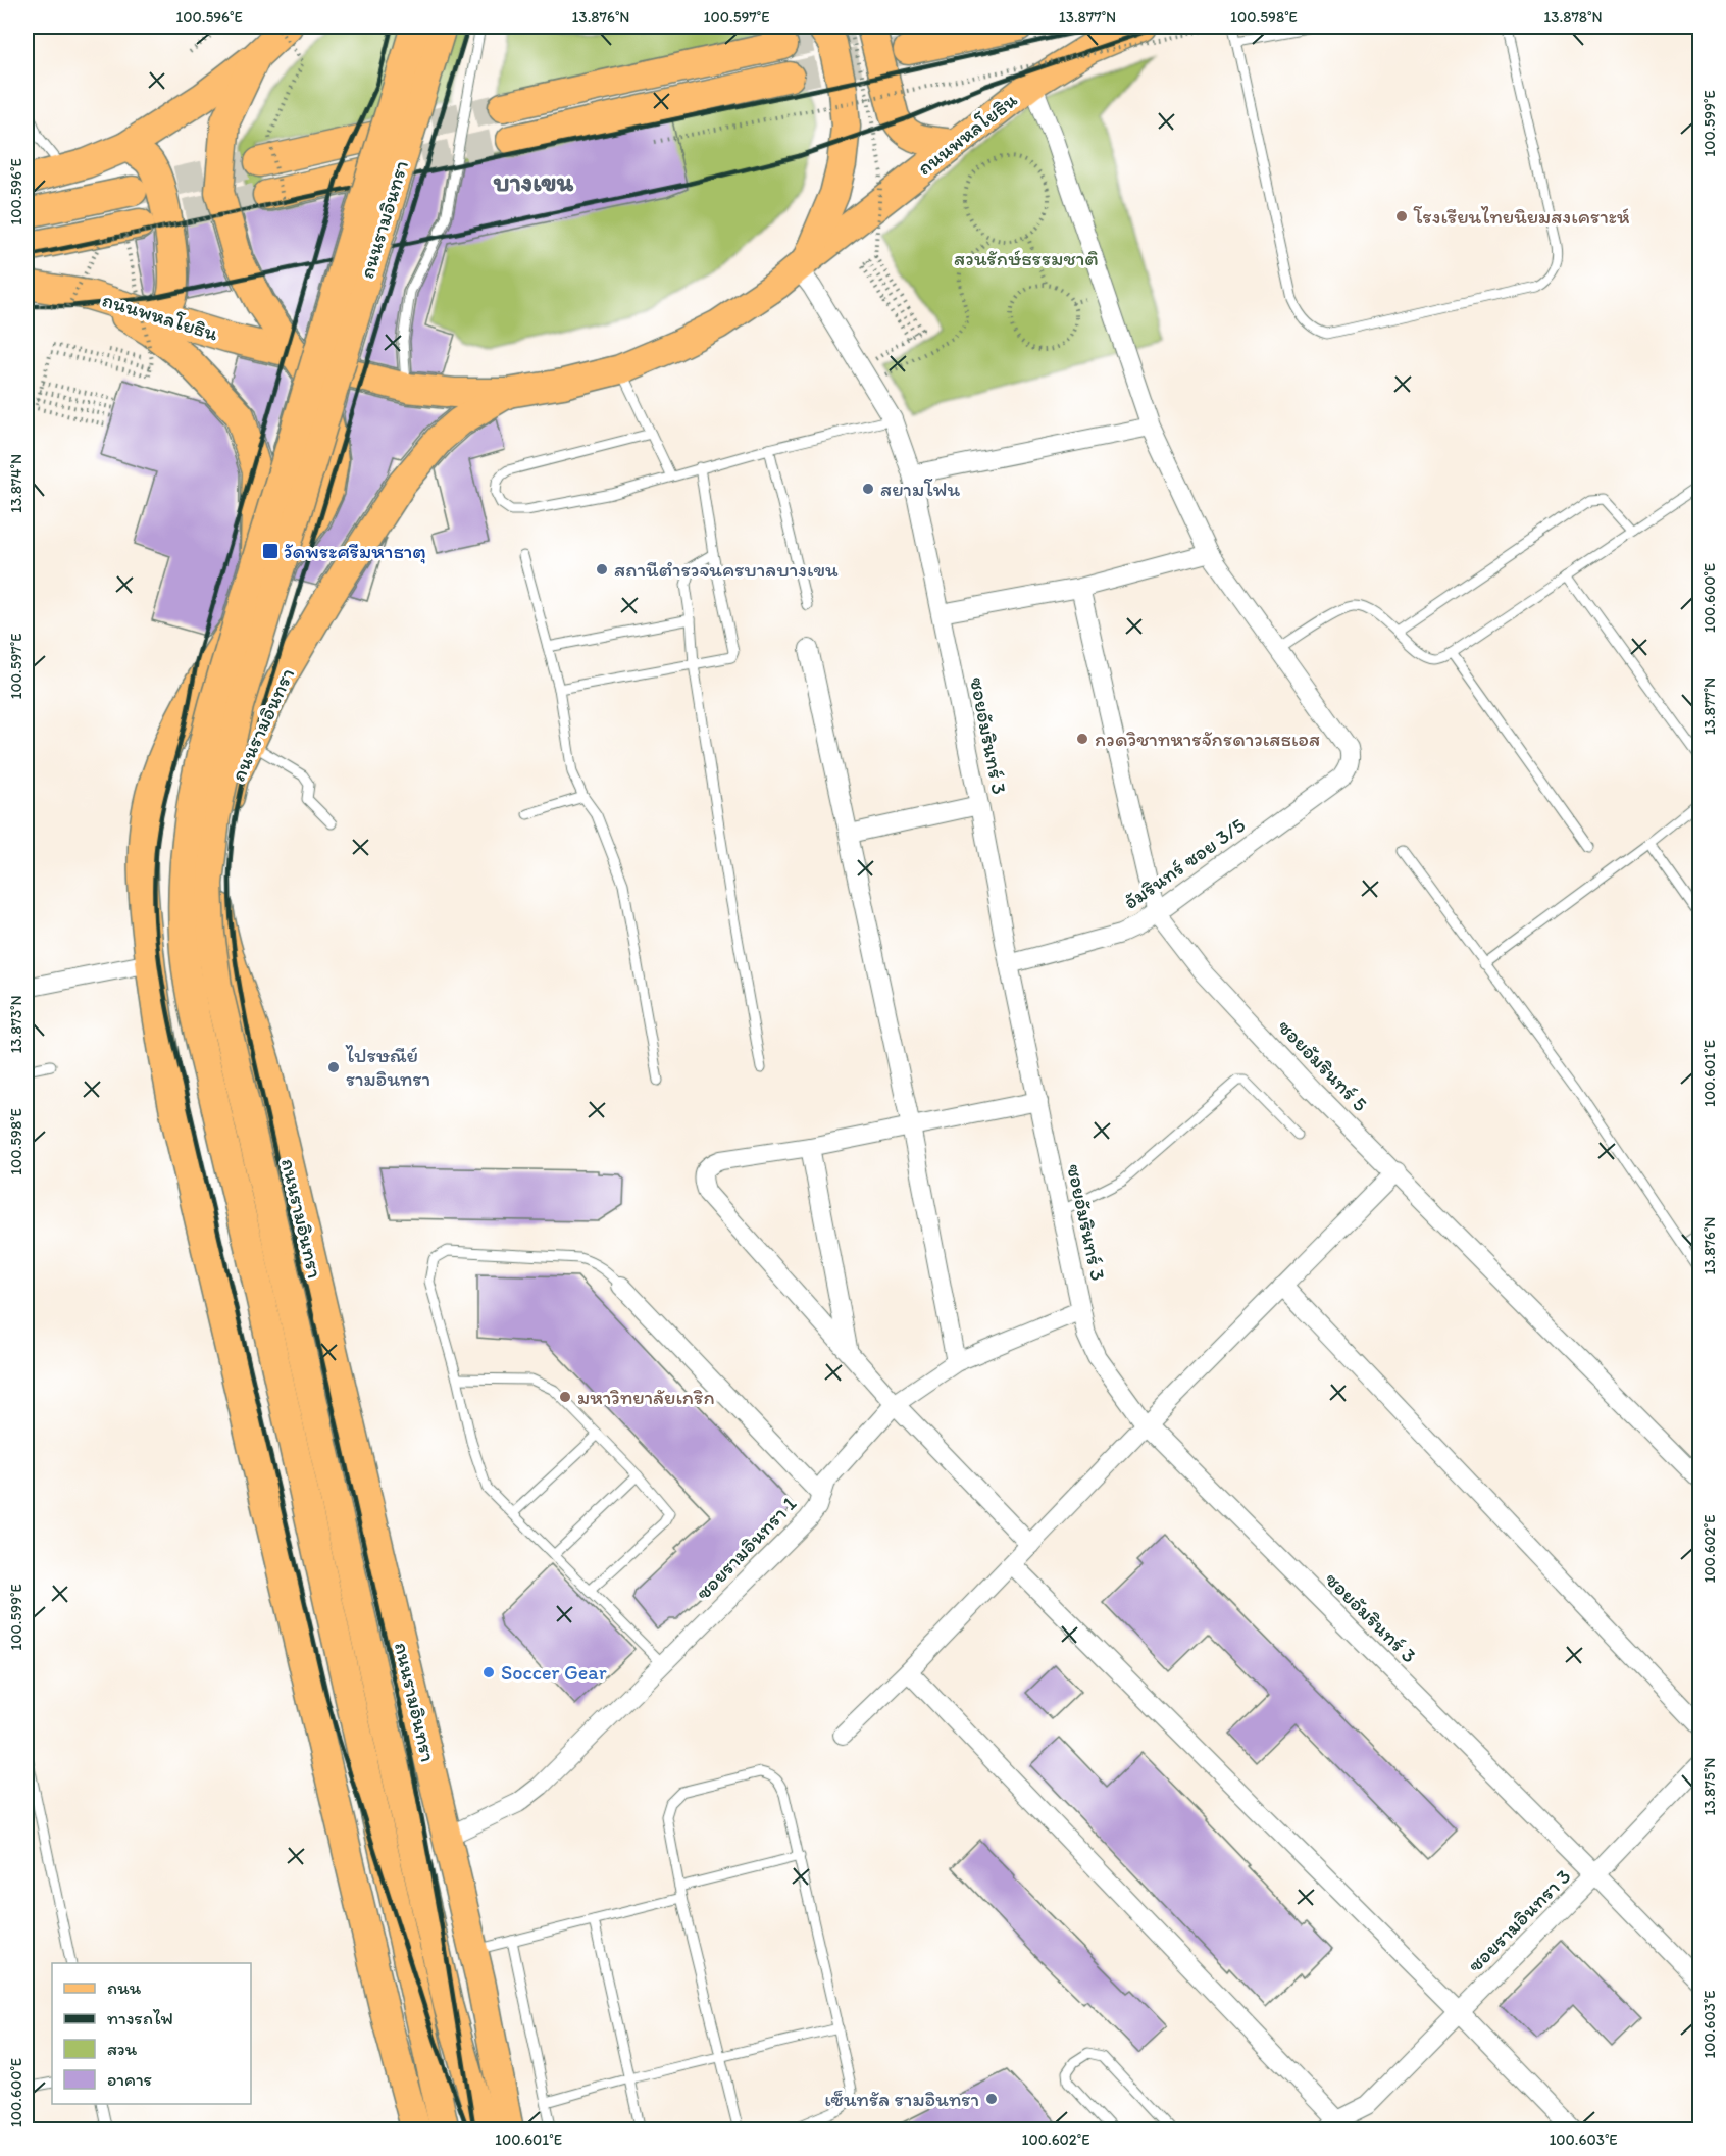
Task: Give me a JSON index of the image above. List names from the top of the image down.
{
  "streets": {
    "main road": ["ถนนพหลโยธิน", "ถนนรามอินทรา"],
    "street": [
      "ซอยอัมรินทร์ 3",
      "อัมรินทร์ ซอย 3/5",
      "ซอยอัมรินทร์ 5",
      "ซอยรามอินทรา 1",
      "ซอยรามอินทรา 3"
    ]
  },
  "crossings": [
    ["ถนนพหลโยธิน", "ถนนรามอินทรา"],
    ["ถนนพหลโยธิน", "ซอยอัมรินทร์ 3"],
    ["ถนนรามอินทรา", "ซอยรามอินทรา 1"],
    ["ซอยอัมรินทร์ 3", "อัมรินทร์ ซอย 3/5"],
    ["ซอยอัมรินทร์ 3", "ซอยรามอินทรา 1"],
    ["ซอยอัมรินทร์ 3", "ซอยรามอินทรา 3"],
    ["อัมรินทร์ ซอย 3/5", "ซอยอัมรินทร์ 5"]
  ],
  "districts": ["บางเขน"],
  "parks": ["สวนรักษ์ธรรมชาติ"],
  "places": {
    "other": [
      "โรงเรียนไทยนิยมสงเคราะห์",
      "สยามโฟน",
      "สถานีตำรวจนครบาลบางเขน",
      "กวดวิชาทหารจักรดาวเสธเอส",
      "ไปรษณีย์ รามอินทรา",
      "มหาวิทยาลัยเกริก",
      "Soccer Gear",
      "เซ็นทรัล รามอินทรา"
    ],
    "transit": ["วัดพระศรีมหาธาตุ"]
  },
  "legend": [
    "ถนน",
    "ทางรถไฟ",
    "สวน",
    "อาคาร"
  ],
  "coordinates": [
    "100.596°E",
    "13.876°N",
    "100.597°E",
    "13.877°N",
    "100.598°E",
    "13.878°N",
    "100.599°E",
    "13.874°N",
    "100.600°E",
    "13.873°N",
    "100.601°E",
    "100.602°E",
    "13.875°N",
    "100.603°E"
  ]
}
